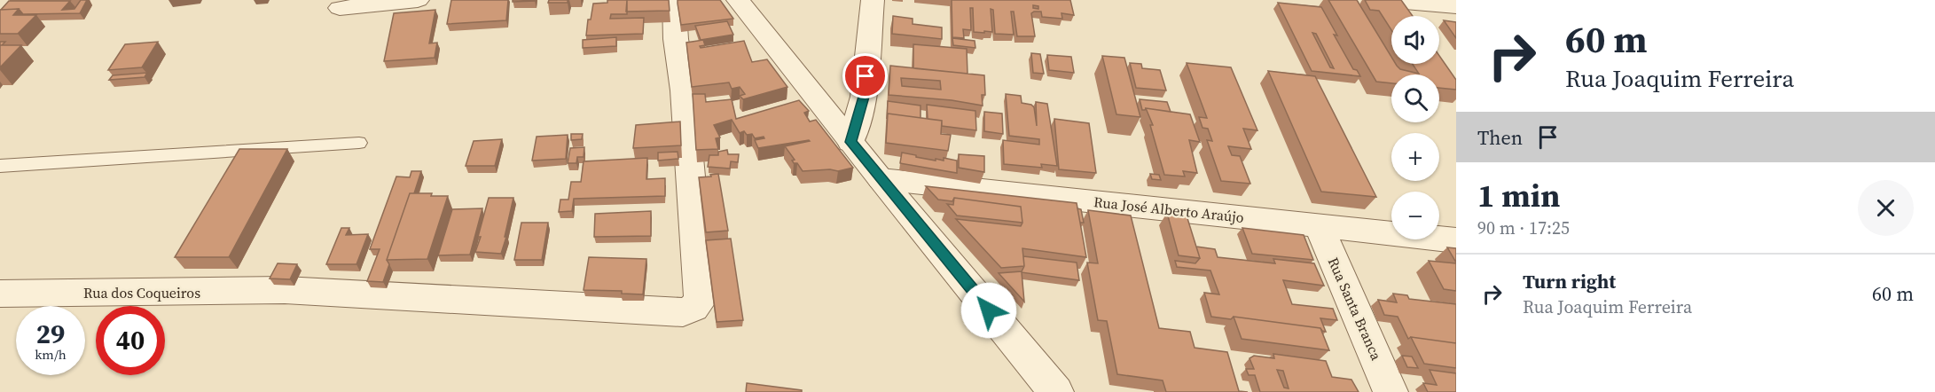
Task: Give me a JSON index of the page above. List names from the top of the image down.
{
  "streets": {
    "street": ["Rua José Alberto Araújo", "Rua dos Coqueiros", "Rua Santa Branca"]
  },
  "crossings": [
    ["Rua José Alberto Araújo", "Rua Santa Branca"]
  ],
  "page": {
    "turn": ["60 m", "Rua Joaquim Ferreira"],
    "map_buttons": ["+", "−"],
    "then": "Then",
    "heading": ["1 min", "90 m · 17:25"],
    "list": [
      {
        "name": "Turn right",
        "note": "Rua Joaquim Ferreira",
        "value": "60 m"
      }
    ],
    "speed": "29 km/h",
    "limit": "40"
  }
}
